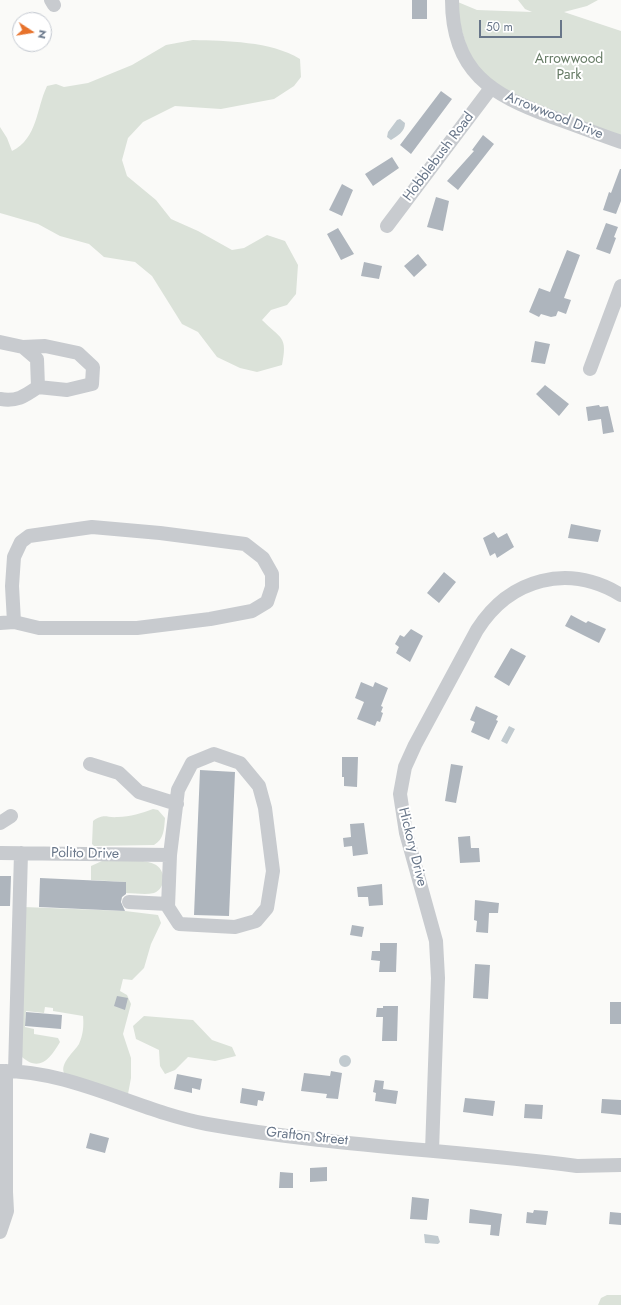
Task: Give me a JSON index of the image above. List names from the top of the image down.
{
  "streets": {
    "street": [
      "Arrowwood Drive",
      "Hobblebush Road",
      "Hickory Drive",
      "Polito Drive",
      "Grafton Street"
    ]
  },
  "crossings": [
    ["Arrowwood Drive", "Hobblebush Road"],
    ["Hickory Drive", "Grafton Street"]
  ],
  "parks": ["Arrowwood Park"],
  "scale_bar": "50 m",
  "north": "right"
}
